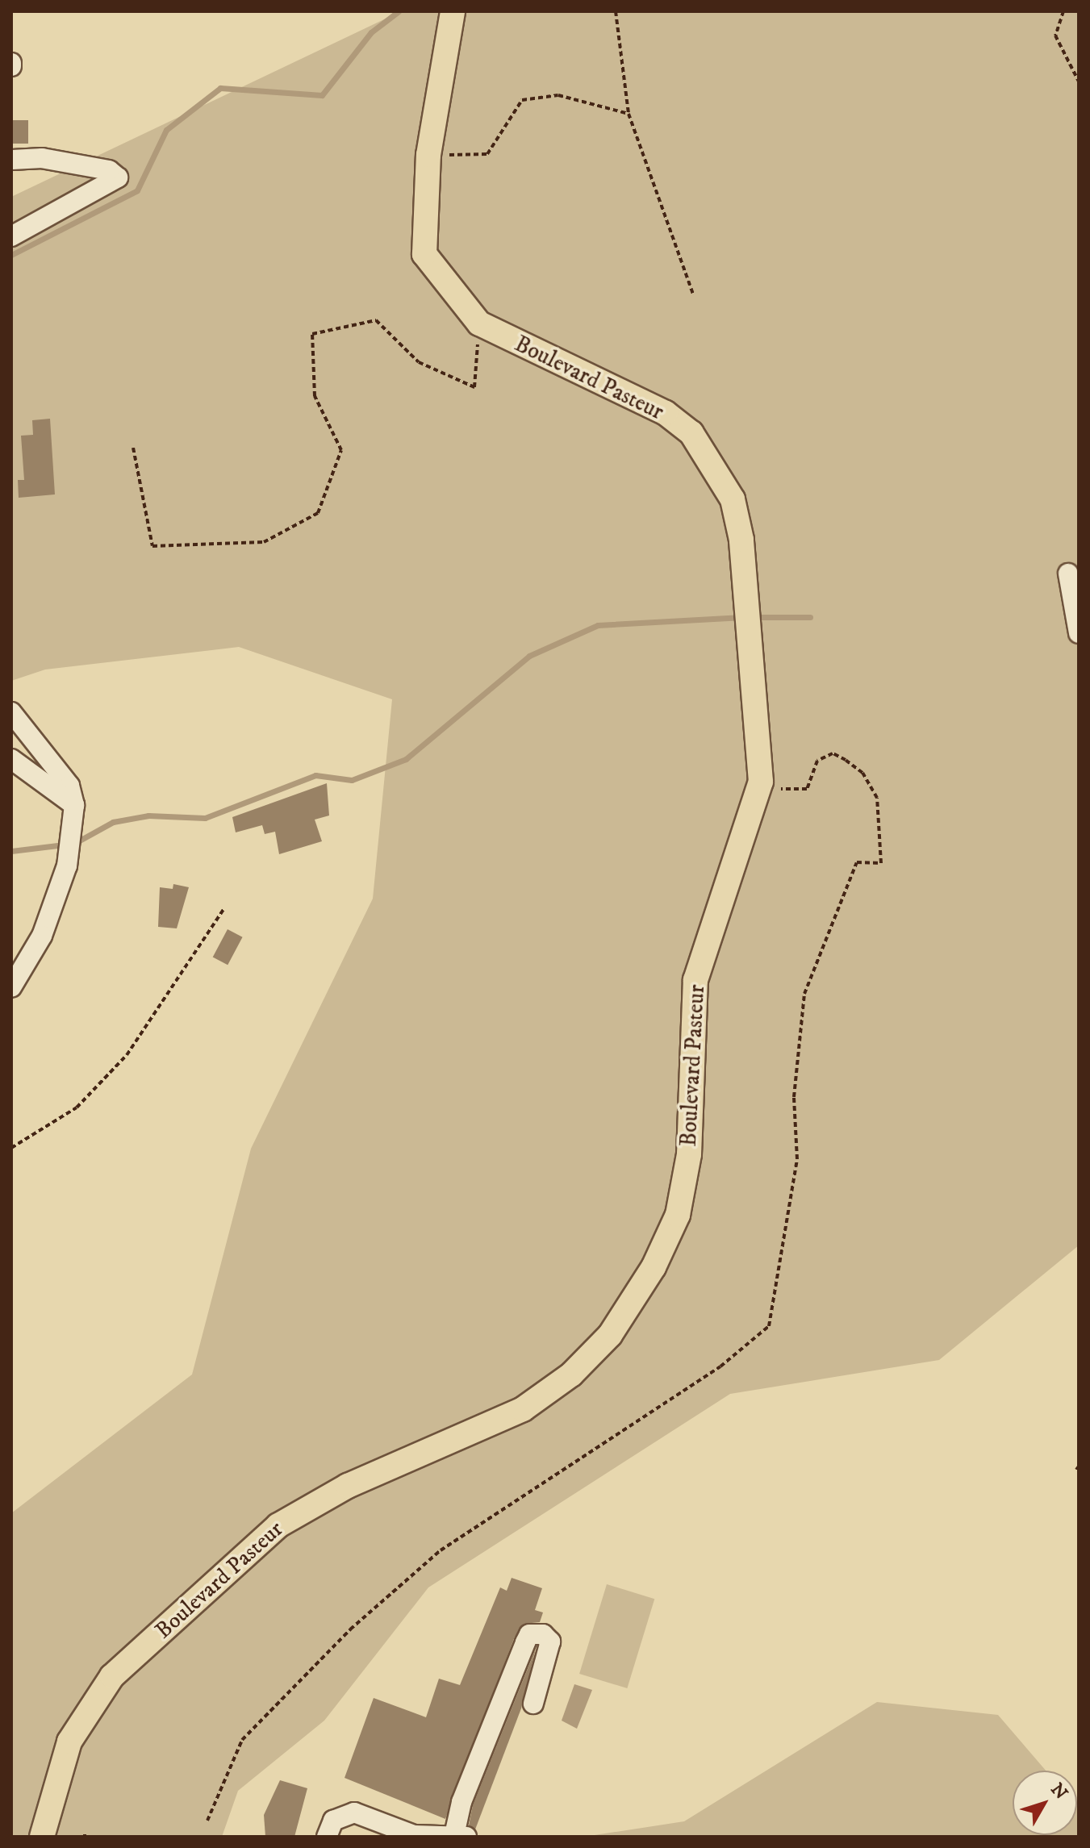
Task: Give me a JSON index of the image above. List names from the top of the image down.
{
  "streets": {
    "main road": ["Boulevard Pasteur"]
  },
  "north": "top right"
}
